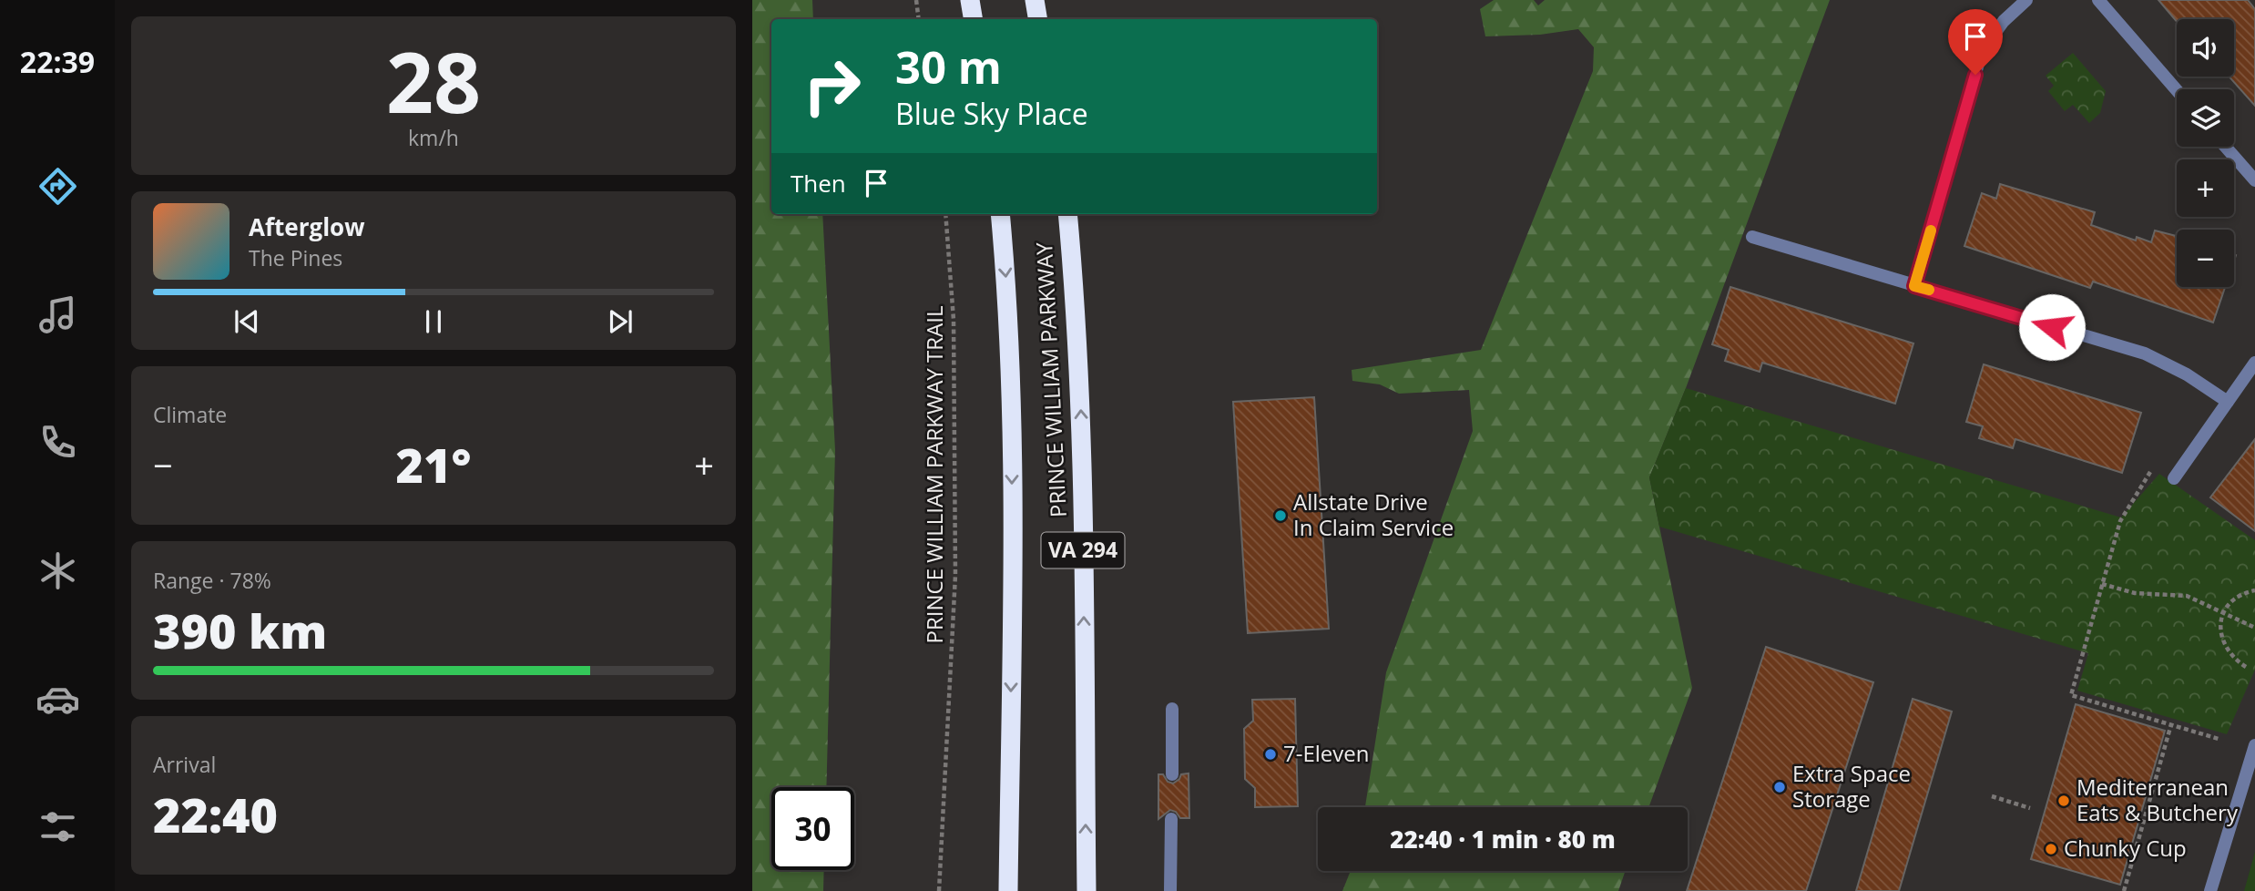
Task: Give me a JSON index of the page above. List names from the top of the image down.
{
  "streets": {
    "highway": ["PRINCE WILLIAM PARKWAY", "VA 294"],
    "path": ["PRINCE WILLIAM PARKWAY TRAIL"]
  },
  "places": [
    "Allstate Drive In Claim Service",
    "7-Eleven",
    "Extra Space Storage",
    "Mediterranean Eats & Butchery",
    "Chunky Cup"
  ],
  "page": {
    "tabs": "22:39",
    "tile": [
      ["28", "km/h"],
      "Climate",
      ["Range · 78%", "390 km"],
      ["Arrival", "22:40"]
    ],
    "map_buttons": ["+", "−"],
    "turn": ["30 m", "Blue Sky Place"],
    "then": "Then",
    "song": ["Afterglow", "The Pines"],
    "heat": ["−", "21°", "+"],
    "limit": "30",
    "trip": "22:40 · 1 min · 80 m"
  }
}
